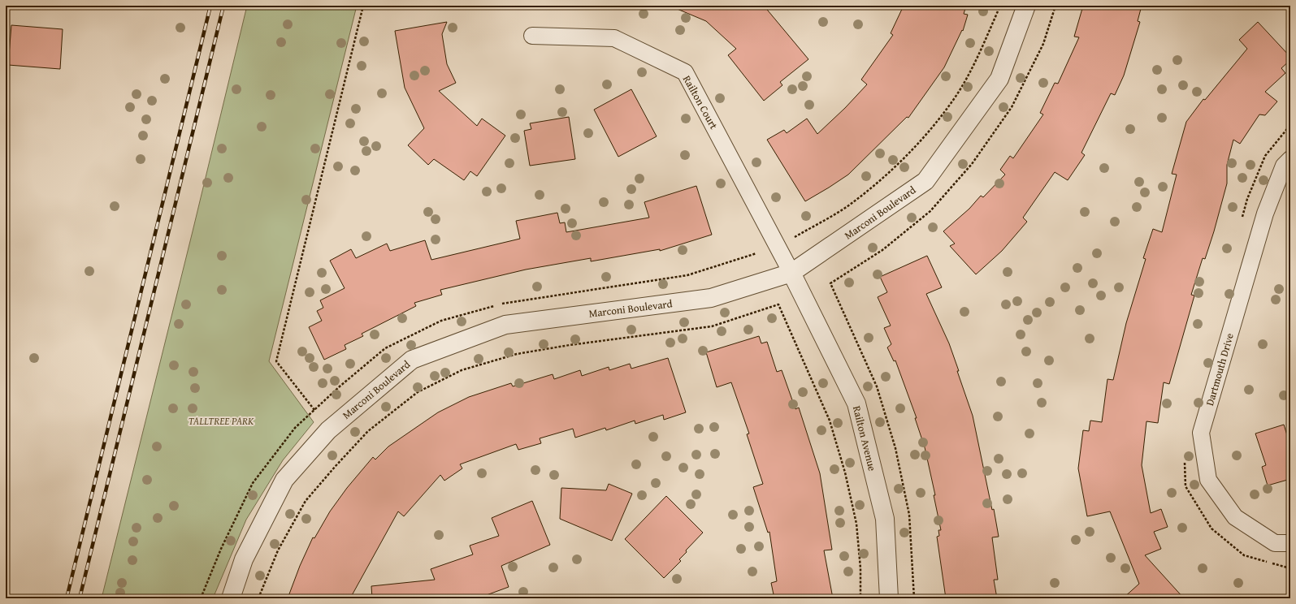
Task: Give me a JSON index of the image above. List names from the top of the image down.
{
  "streets": {
    "street": [
      "Railton Court",
      "Marconi Boulevard",
      "Dartmouth Drive",
      "Railton Avenue"
    ]
  },
  "crossings": [
    ["Railton Court", "Marconi Boulevard"],
    ["Railton Court", "Railton Avenue"],
    ["Marconi Boulevard", "Railton Avenue"]
  ],
  "parks": ["TALLTREE PARK"]
}
